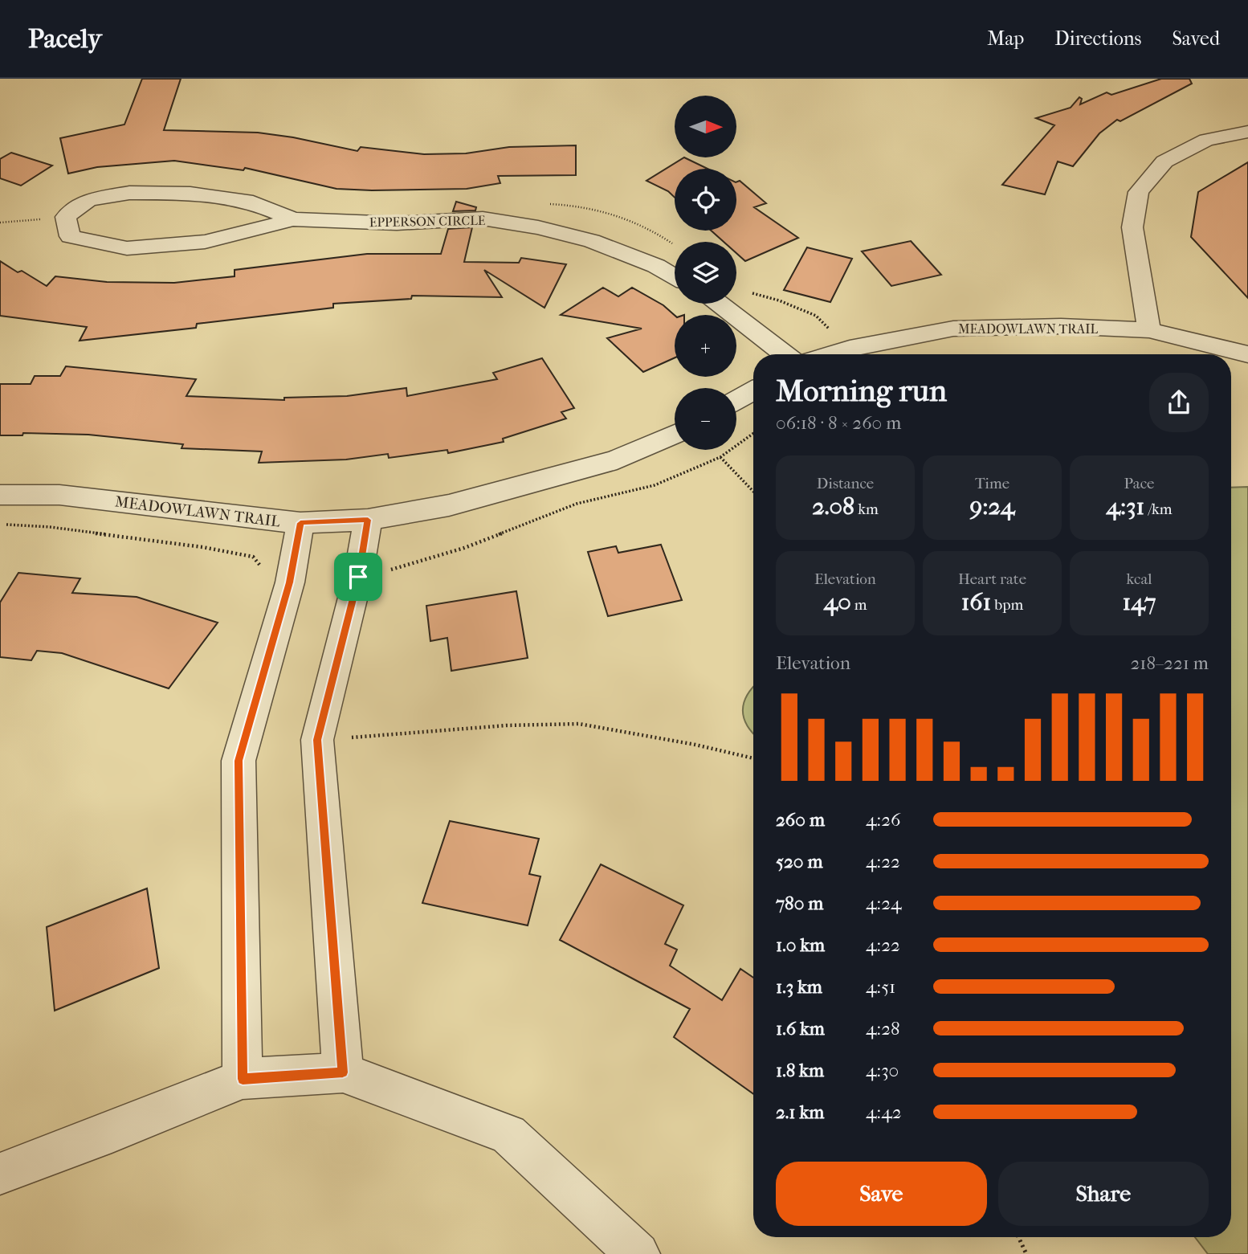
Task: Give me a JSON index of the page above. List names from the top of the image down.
{
  "streets": {
    "street": ["EPPERSON CIRCLE", "MEADOWLAWN TRAIL"]
  },
  "north": "right",
  "page": {
    "header": "Pacely",
    "nav": ["Map", "Directions", "Saved"],
    "map_buttons": ["+", "−"],
    "heading": ["Morning run", "06:18 · 8 × 260 m"],
    "stats": [
      ["Distance", "2.08 km"],
      ["Time", "9:24"],
      ["Pace", "4:31 /km"],
      ["Elevation", "40 m"],
      ["Heart rate", "161 bpm"],
      ["kcal", "147"]
    ],
    "chart": ["Elevation", "218–221 m"],
    "list": [
      {
        "name": "260 m",
        "note": "4:26"
      },
      {
        "name": "520 m",
        "note": "4:22"
      },
      {
        "name": "780 m",
        "note": "4:24"
      },
      {
        "name": "1.0 km",
        "note": "4:22"
      },
      {
        "name": "1.3 km",
        "note": "4:51"
      },
      {
        "name": "1.6 km",
        "note": "4:28"
      },
      {
        "name": "1.8 km",
        "note": "4:30"
      },
      {
        "name": "2.1 km",
        "note": "4:42"
      }
    ],
    "buttons": ["Save", "Share"]
  }
}
